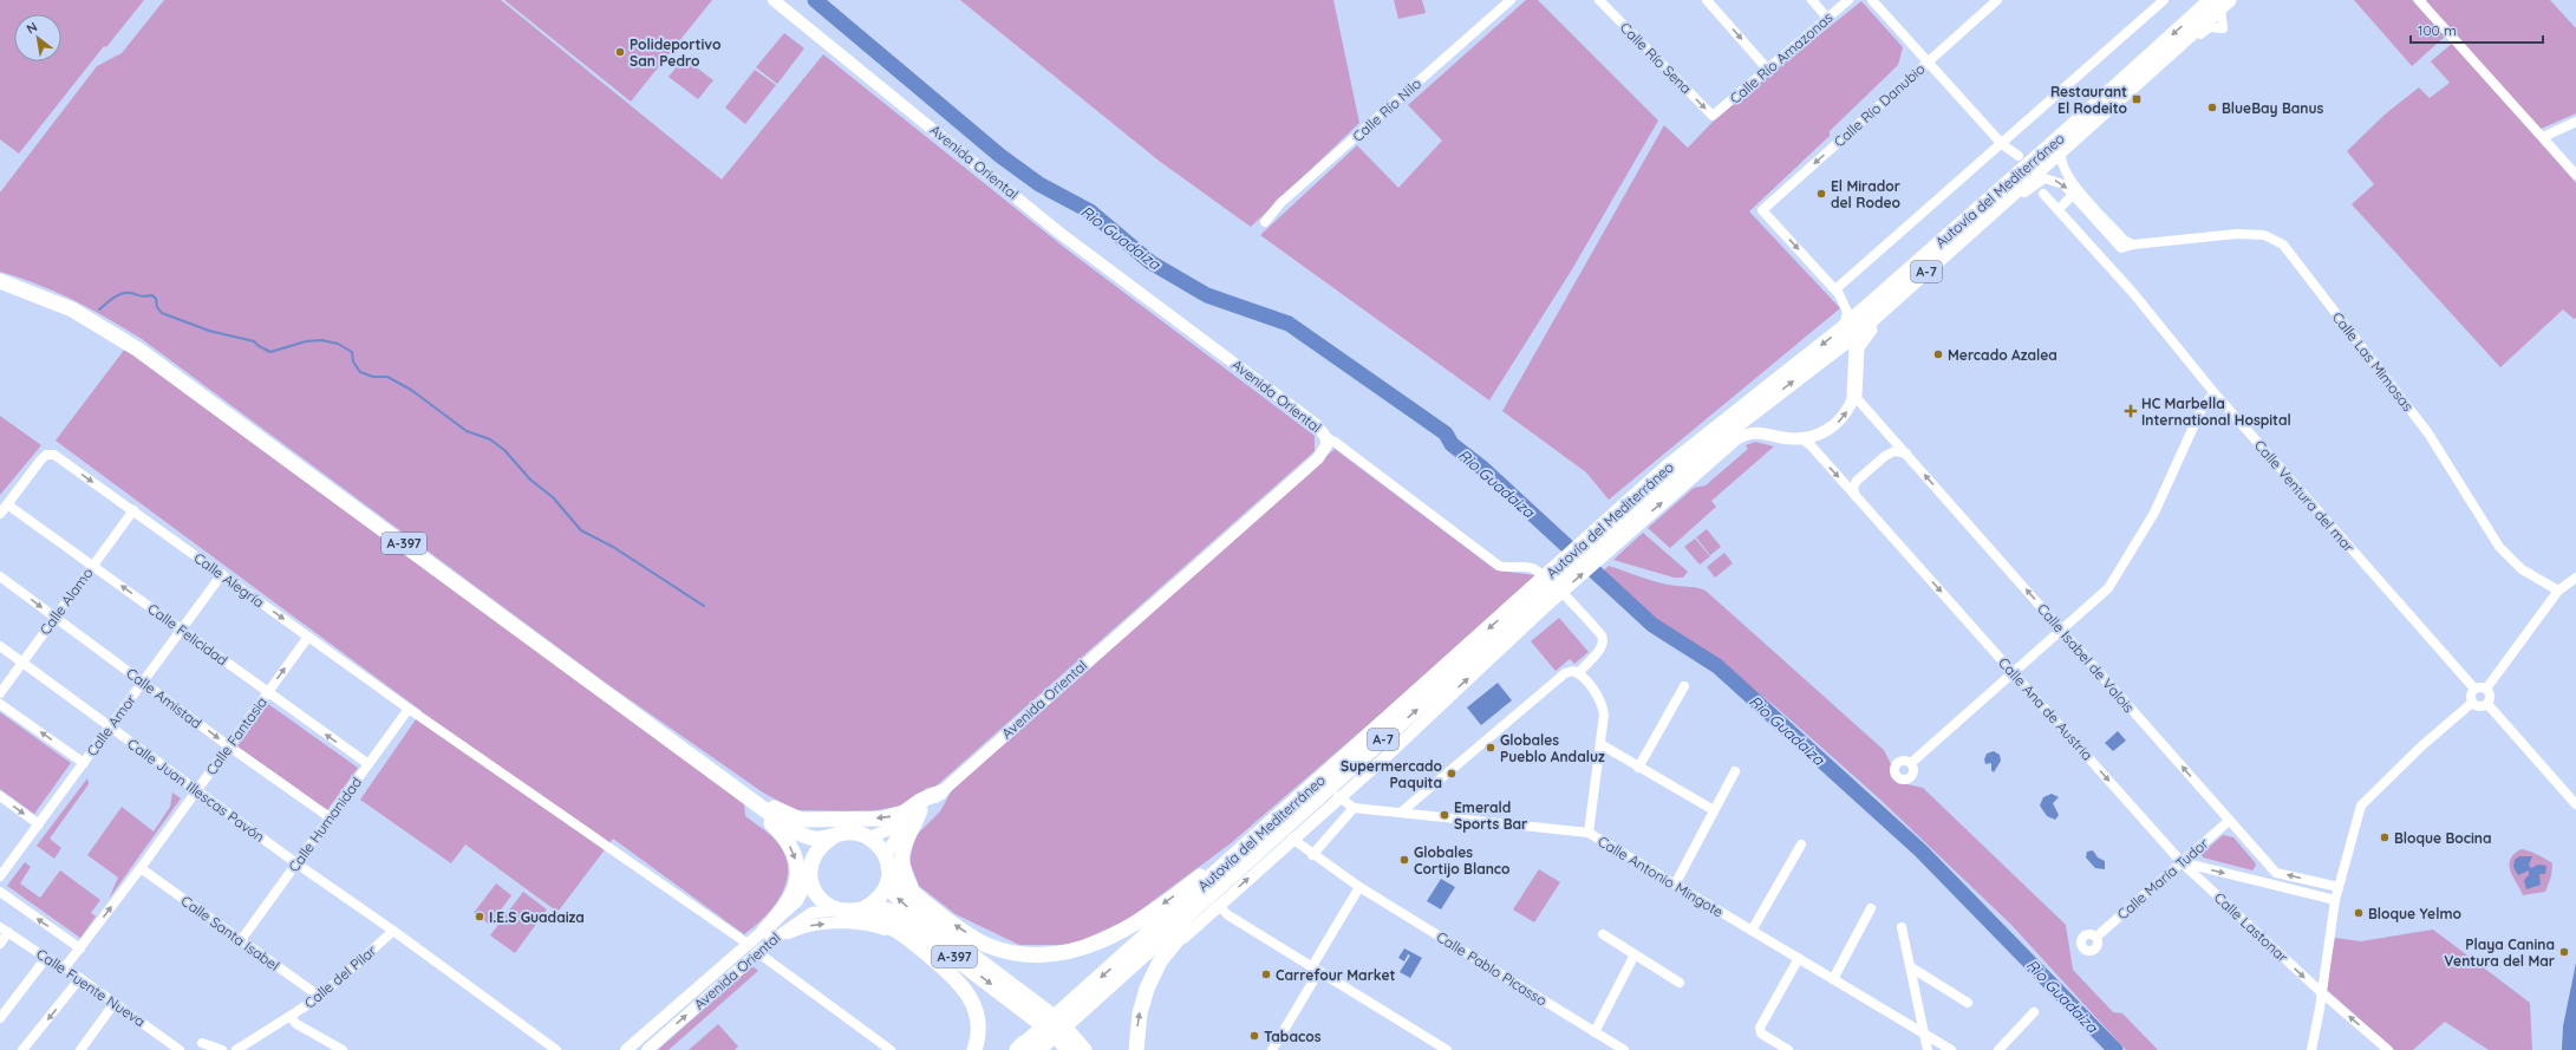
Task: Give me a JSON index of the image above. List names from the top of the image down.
{
  "streets": {
    "main road": ["Autovía del Mediterráneo", "A-7", "A-397"],
    "street": [
      "Calle Río Sena",
      "Calle Río Amazonas",
      "Calle Río Danubio",
      "Calle Río Nilo",
      "Avenida Oriental",
      "Calle Las Mimosas",
      "Calle Ventura del mar",
      "Calle Alegría",
      "Calle Alamo",
      "Calle Felicidad",
      "Calle Isabel de Valois",
      "Calle Amistad",
      "Calle Ana de Austria",
      "Calle Amor",
      "Calle Fantasia",
      "Calle Juan Illescas Pavón",
      "Calle Humanidad",
      "Calle Antonio Mingote",
      "Calle María Tudor",
      "Calle Lastonar",
      "Calle Santa Isabel",
      "Calle Pablo Picasso",
      "Calle del Pilar",
      "Calle Fuente Nueva"
    ]
  },
  "crossings": [
    ["Calle Río Sena", "Calle Río Amazonas"],
    ["Avenida Oriental", "A-397"],
    ["Autovía del Mediterráneo", "Calle Las Mimosas"],
    ["Calle Alegría", "Calle Alamo"],
    ["Calle Alegría", "Calle Felicidad"],
    ["Calle Alegría", "Calle Amor"],
    ["Calle Alegría", "Calle Fantasia"],
    ["Calle Alegría", "Calle Humanidad"],
    ["Calle Alamo", "Calle Felicidad"],
    ["Calle Alamo", "Calle Amistad"],
    ["Calle Alamo", "Calle Juan Illescas Pavón"],
    ["Calle Felicidad", "Calle Amor"],
    ["Calle Felicidad", "Calle Fantasia"],
    ["Calle Felicidad", "Calle Humanidad"],
    ["Calle Isabel de Valois", "Calle María Tudor"],
    ["Calle Amistad", "Calle Amor"],
    ["Calle Amistad", "Calle Fantasia"],
    ["Calle Amistad", "Calle Humanidad"],
    ["Calle Ana de Austria", "Calle María Tudor"],
    ["Calle Ana de Austria", "Calle Lastonar"],
    ["Calle Amor", "Calle Juan Illescas Pavón"],
    ["Calle Fantasia", "Calle Juan Illescas Pavón"],
    ["Calle Fantasia", "Calle Santa Isabel"],
    ["Calle Fantasia", "Calle Fuente Nueva"],
    ["Calle Juan Illescas Pavón", "Calle Humanidad"],
    ["Calle Juan Illescas Pavón", "Calle del Pilar"],
    ["Calle Humanidad", "Calle Santa Isabel"],
    ["Calle María Tudor", "Calle Lastonar"],
    ["Calle Santa Isabel", "Calle del Pilar"]
  ],
  "one_way": [
    "Calle Felicidad",
    "Calle Isabel de Valois",
    "Calle Amistad",
    "Calle Ana de Austria",
    "Calle Fantasia"
  ],
  "water": ["Rio Guadaiza"],
  "places": {
    "other": [
      "Polideportivo San Pedro",
      "BlueBay Banus",
      "El Mirador del Rodeo",
      "Mercado Azalea",
      "Globales Pueblo Andaluz",
      "Supermercado Paquita",
      "Emerald Sports Bar",
      "Bloque Bocina",
      "Globales Cortijo Blanco",
      "Bloque Yelmo",
      "I.E.S Guadaiza",
      "Playa Canina Ventura del Mar",
      "Carrefour Market",
      "Tabacos"
    ],
    "transit": ["Restaurant El Rodeito"],
    "health": ["HC Marbella International Hospital"]
  },
  "scale_bar": "100 m",
  "north": "top left"
}
